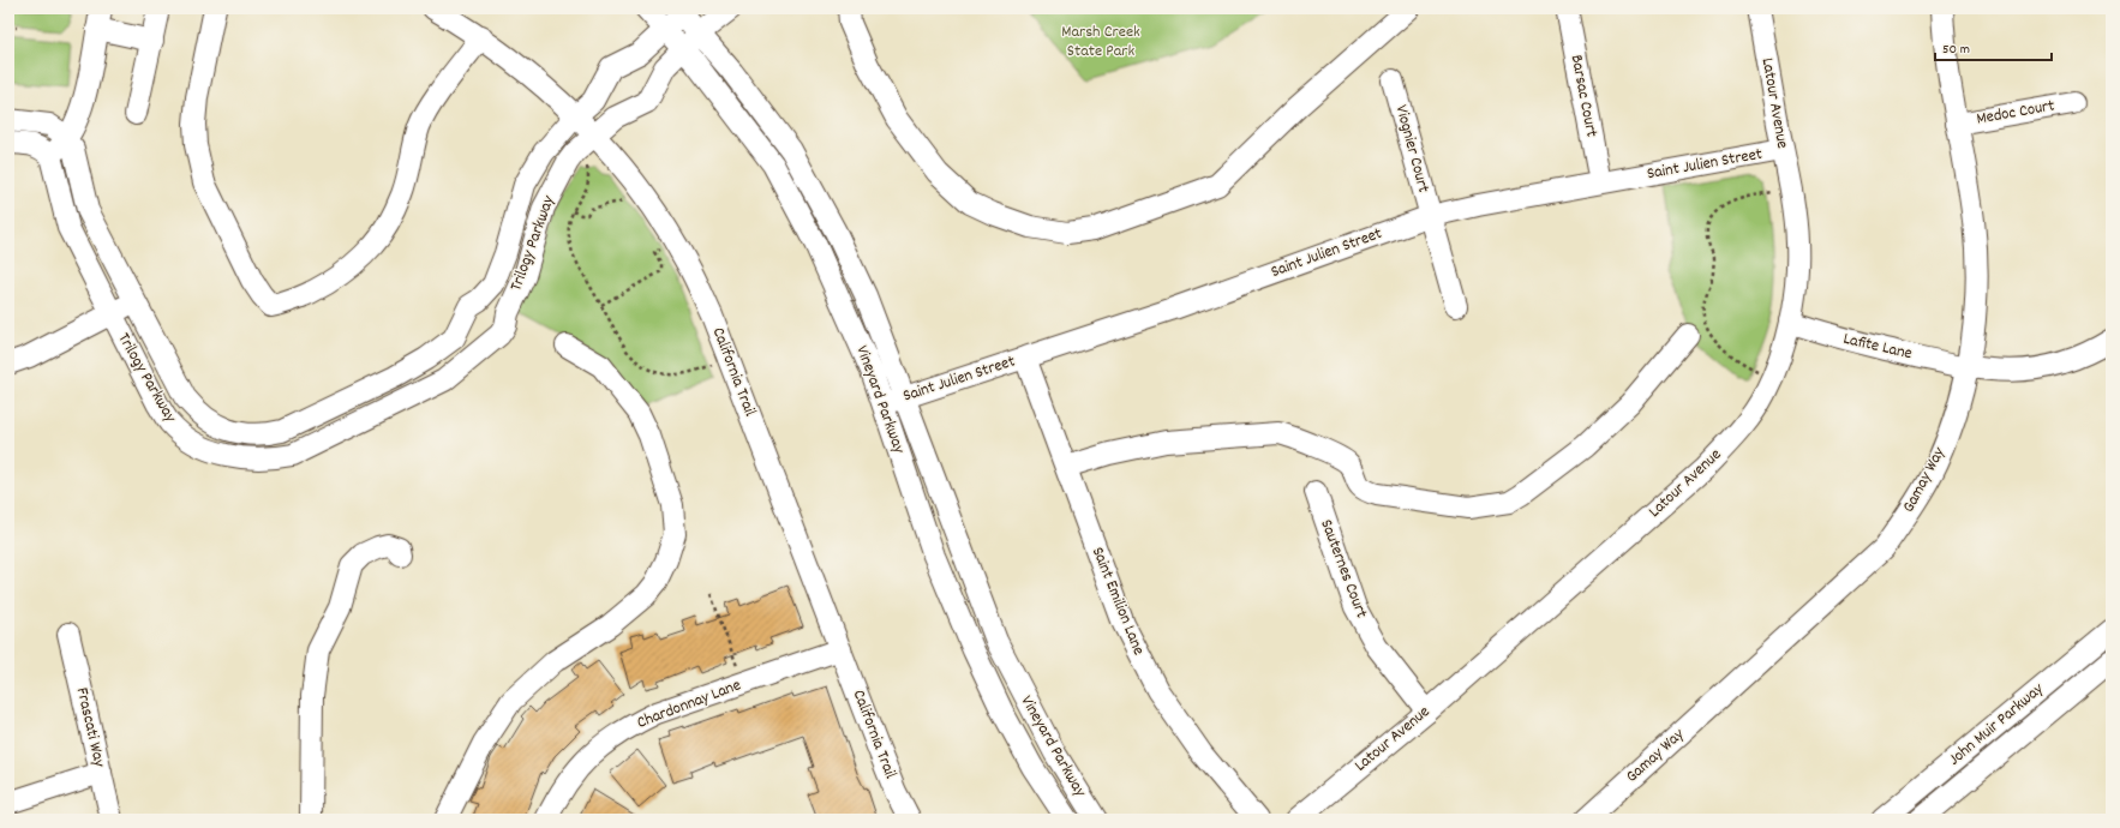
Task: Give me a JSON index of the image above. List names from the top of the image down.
{
  "streets": {
    "street": [
      "Barsac Court",
      "Latour Avenue",
      "Medoc Court",
      "Viognier Court",
      "Saint Julien Street",
      "Trilogy Parkway",
      "Lafite Lane",
      "California Trail",
      "Vineyard Parkway",
      "Gamay Way",
      "Sauternes Court",
      "Saint Emilion Lane",
      "Chardonnay Lane",
      "John Muir Parkway",
      "Frascati Way"
    ]
  },
  "crossings": [
    ["Barsac Court", "Saint Julien Street"],
    ["Latour Avenue", "Saint Julien Street"],
    ["Latour Avenue", "Lafite Lane"],
    ["Latour Avenue", "Sauternes Court"],
    ["Medoc Court", "Gamay Way"],
    ["Viognier Court", "Saint Julien Street"],
    ["Saint Julien Street", "Vineyard Parkway"],
    ["Saint Julien Street", "Saint Emilion Lane"],
    ["Trilogy Parkway", "California Trail"],
    ["Trilogy Parkway", "Vineyard Parkway"],
    ["Lafite Lane", "Gamay Way"],
    ["California Trail", "Chardonnay Lane"]
  ],
  "parks": ["Marsh Creek State Park"],
  "scale_bar": "50 m"
}
